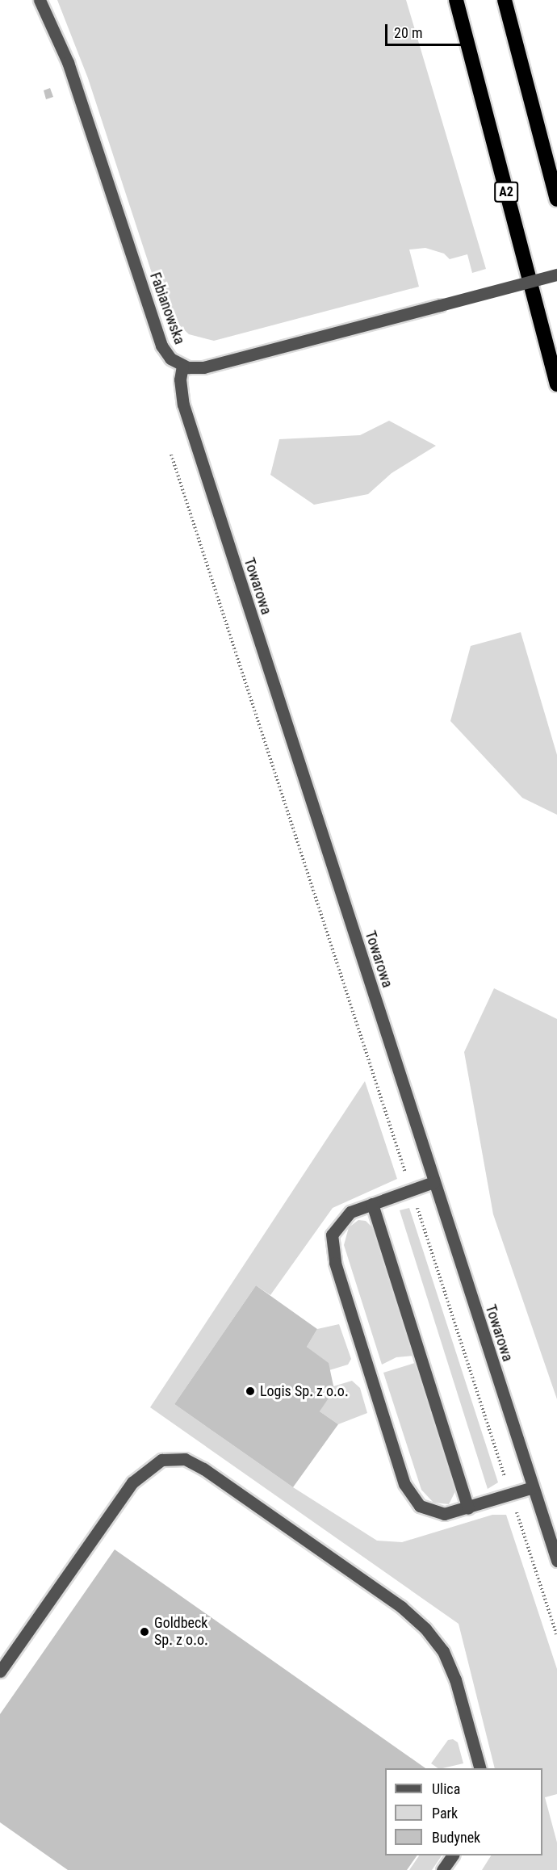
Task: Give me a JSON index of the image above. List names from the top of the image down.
{
  "streets": {
    "highway": ["A2"],
    "street": ["Fabianowska", "Towarowa"]
  },
  "crossings": [
    ["Fabianowska", "Towarowa"]
  ],
  "places": ["Logis Sp. z o.o.", "Goldbeck Sp. z o.o."],
  "legend": ["Ulica", "Park", "Budynek"],
  "scale_bar": "20 m"
}
